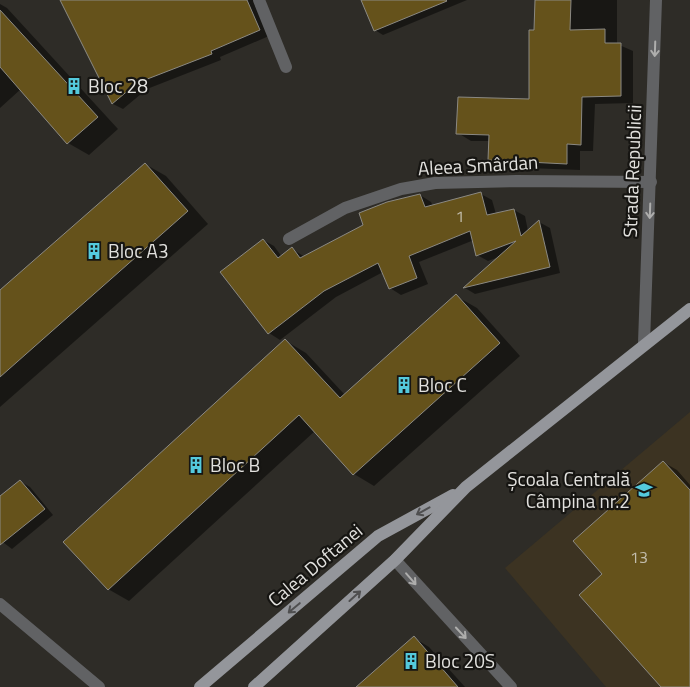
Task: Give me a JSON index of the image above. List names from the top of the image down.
{
  "streets": {
    "main road": ["Calea Doftanei"],
    "street": ["Aleea Smârdan", "Strada Republicii"]
  },
  "crossings": [
    ["Aleea Smârdan", "Strada Republicii"],
    ["Strada Republicii", "Calea Doftanei"]
  ],
  "one_way": ["Strada Republicii"],
  "places": {
    "building": [
      "Bloc 28",
      "Bloc A3",
      "Bloc C",
      "Bloc B",
      "Bloc 20S"
    ],
    "school or university": ["Școala Centrală Câmpina nr.2"]
  },
  "house_numbers": ["1", "13"]
}
